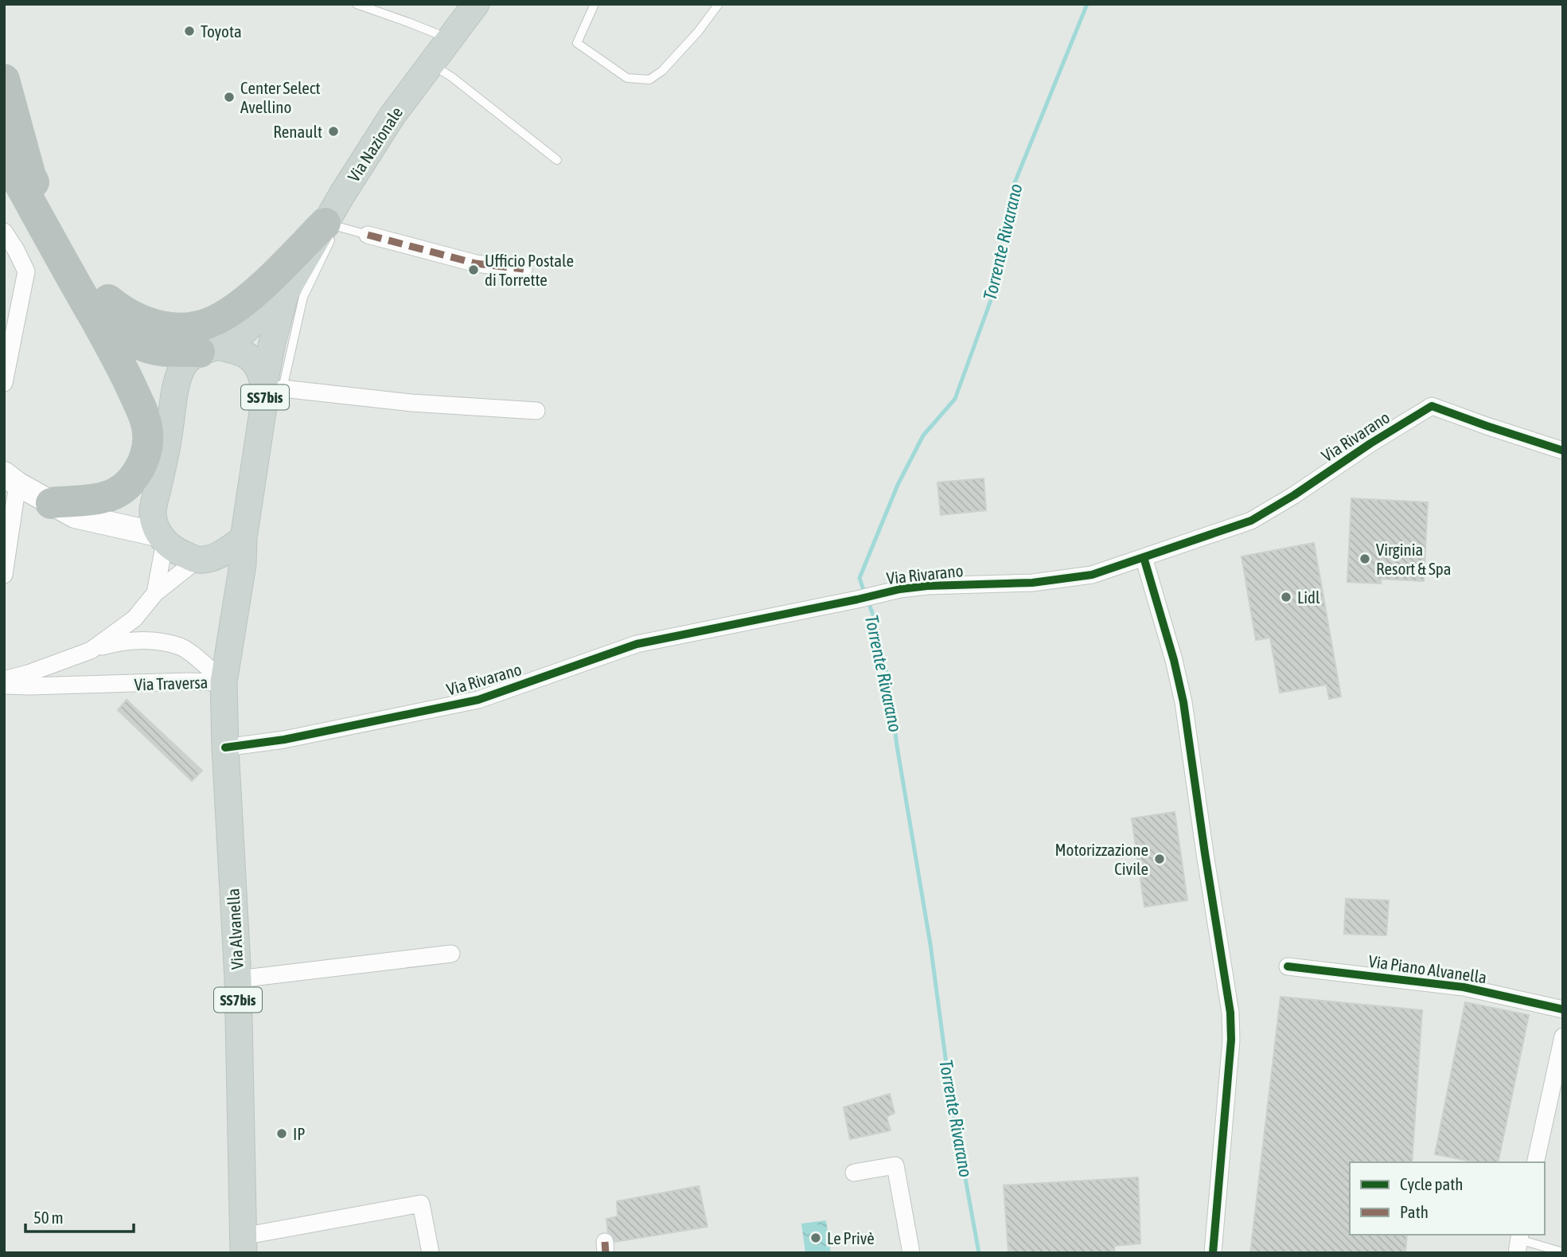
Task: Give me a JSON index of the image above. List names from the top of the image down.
{
  "streets": {
    "main road": ["Via Nazionale", "SS7bis", "Via Alvanella"],
    "street": ["Via Rivarano", "Via Traversa", "Via Piano Alvanella"]
  },
  "crossings": [
    ["Via Nazionale", "SS7bis"],
    ["Via Nazionale", "Via Traversa"],
    ["Via Nazionale", "Via Alvanella"],
    ["SS7bis", "Via Traversa"],
    ["SS7bis", "Via Alvanella"],
    ["Via Rivarano", "Via Alvanella"],
    ["Via Traversa", "Via Alvanella"]
  ],
  "water": ["Torrente Rivarano"],
  "places": [
    "Toyota",
    "Center Select Avellino",
    "Renault",
    "Ufficio Postale di Torrette",
    "Virginia Resort & Spa",
    "Lidl",
    "Motorizzazione Civile",
    "IP",
    "Le Privè"
  ],
  "legend": ["Cycle path", "Path"],
  "scale_bar": "50 m"
}
